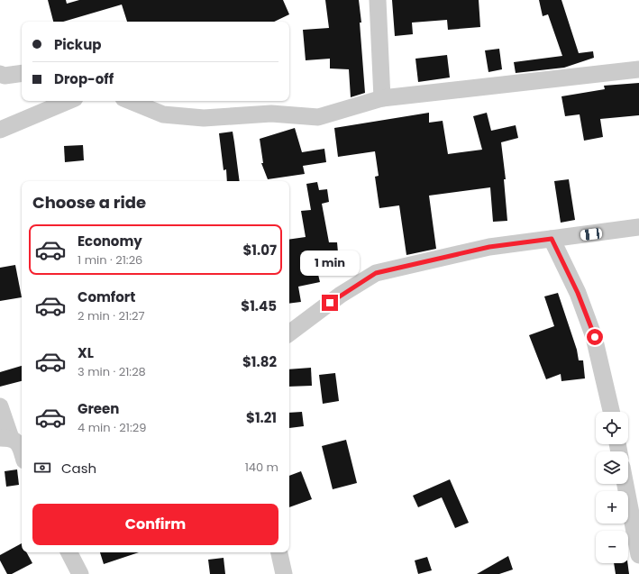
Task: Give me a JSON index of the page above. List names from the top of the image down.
{
  "page": {
    "banner": ["Pickup", "Drop-off"],
    "heading": "Choose a ride",
    "list": [
      {
        "name": "Economy",
        "note": "1 min · 21:26",
        "value": "$1.07"
      },
      {
        "name": "Comfort",
        "note": "2 min · 21:27",
        "value": "$1.45"
      },
      {
        "name": "XL",
        "note": "3 min · 21:28",
        "value": "$1.82"
      },
      {
        "name": "Green",
        "note": "4 min · 21:29",
        "value": "$1.21"
      }
    ],
    "bubble": "1 min",
    "map_buttons": ["+", "−"],
    "pay": ["Cash", "140 m"],
    "buttons": "Confirm"
  }
}
